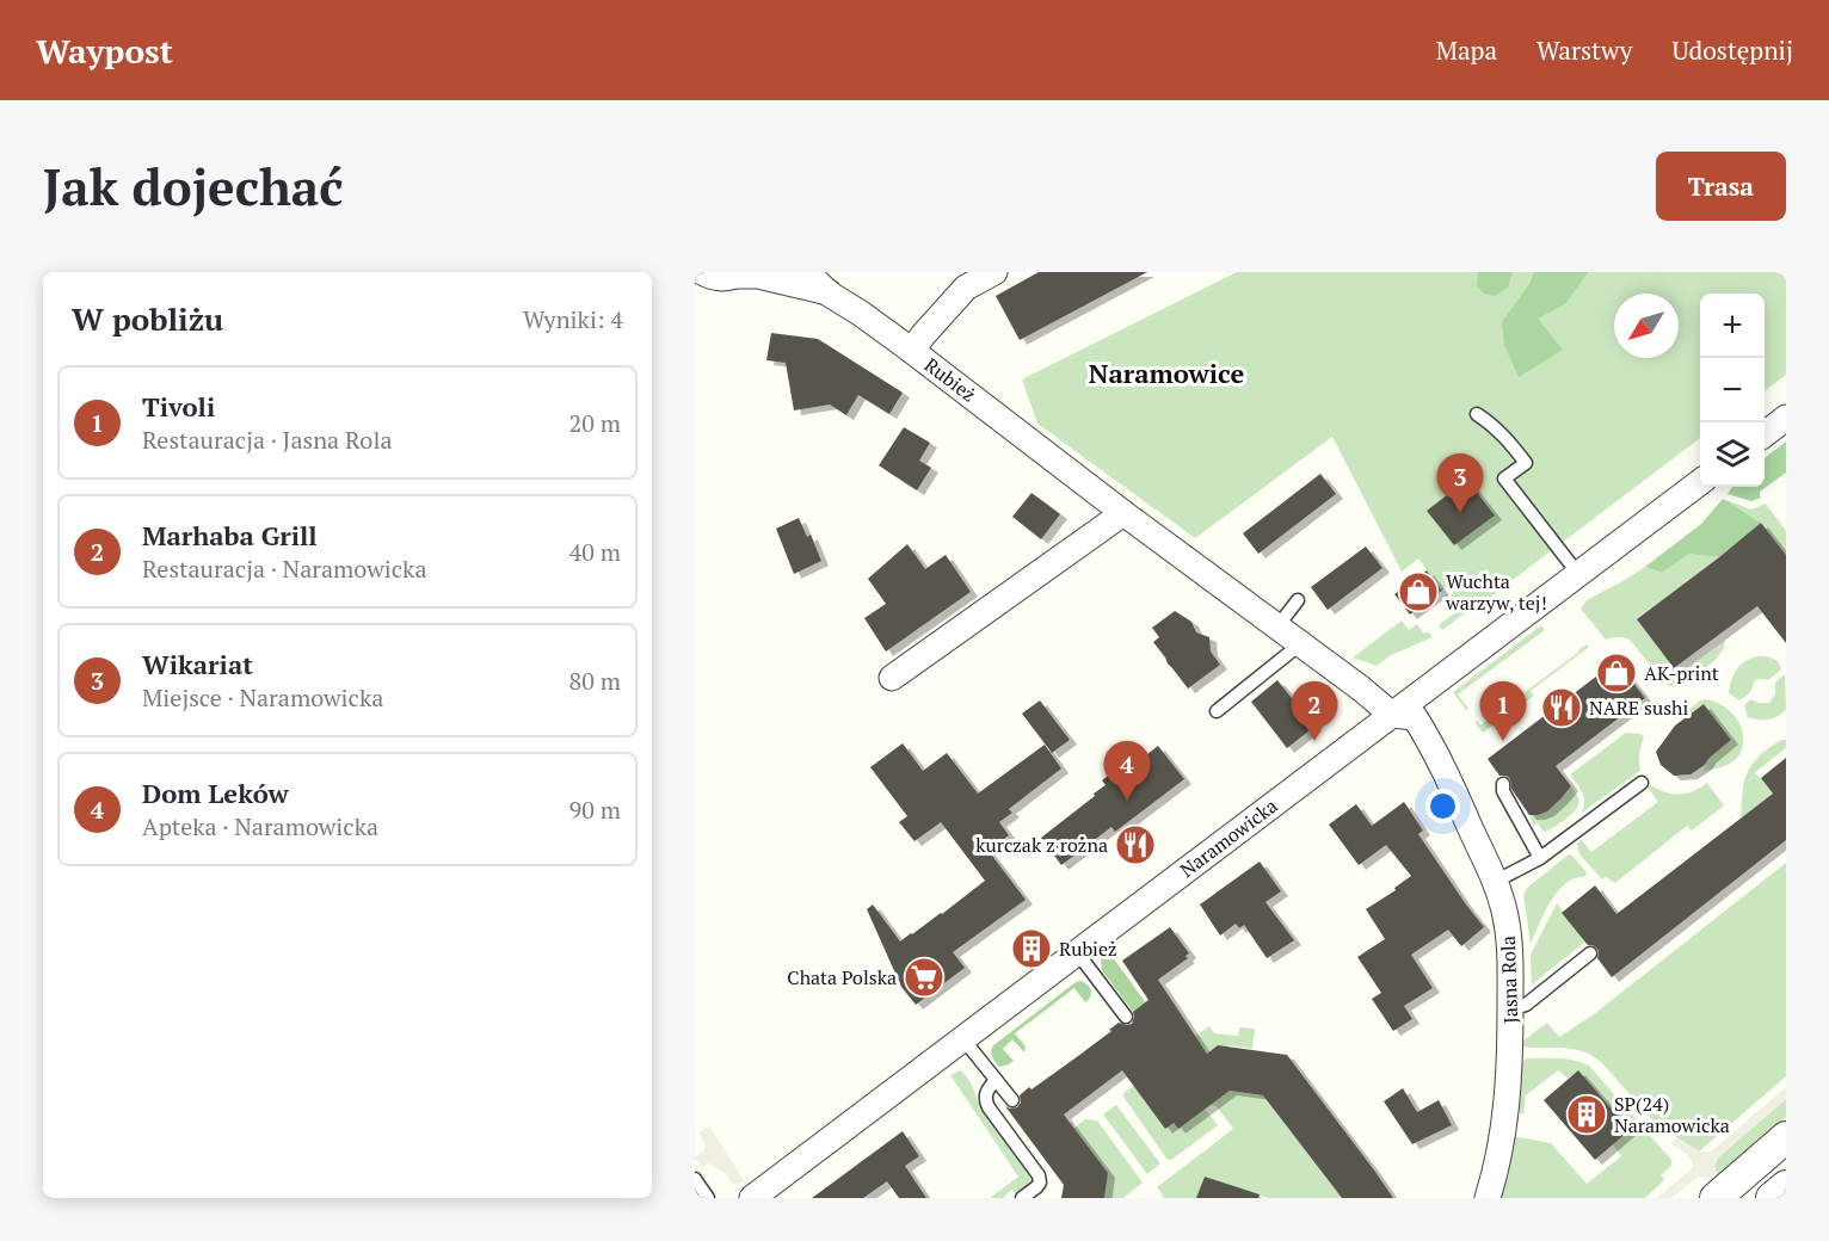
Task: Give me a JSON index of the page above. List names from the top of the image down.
{
  "streets": {
    "street": ["Rubież", "Naramowicka", "Jasna Rola"]
  },
  "crossings": [
    ["Rubież", "Naramowicka"],
    ["Rubież", "Jasna Rola"],
    ["Naramowicka", "Jasna Rola"]
  ],
  "districts": ["Naramowice"],
  "places": {
    "shop": ["Wuchta warzyw, tej!", "AK-print"],
    "restaurant": ["NARE sushi", "kurczak z rożna"],
    "building": ["Rubież", "SP(24) Naramowicka"],
    "supermarket": ["Chata Polska"]
  },
  "north": "bottom left",
  "page": {
    "header": "Waypost",
    "nav": ["Mapa", "Warstwy", "Udostępnij"],
    "buttons": "Trasa",
    "title": "Jak dojechać",
    "heading": ["W pobliżu", "Wyniki: 4"],
    "map_buttons": ["+", "−"],
    "list": [
      {
        "mark": "1",
        "name": "Tivoli",
        "note": "Restauracja · Jasna Rola",
        "value": "20 m"
      },
      {
        "mark": "2",
        "name": "Marhaba Grill",
        "note": "Restauracja · Naramowicka",
        "value": "40 m"
      },
      {
        "mark": "3",
        "name": "Wikariat",
        "note": "Miejsce · Naramowicka",
        "value": "80 m"
      },
      {
        "mark": "4",
        "name": "Dom Leków",
        "note": "Apteka · Naramowicka",
        "value": "90 m"
      }
    ],
    "pins": [
      "3",
      "1",
      "2",
      "4"
    ]
  }
}
